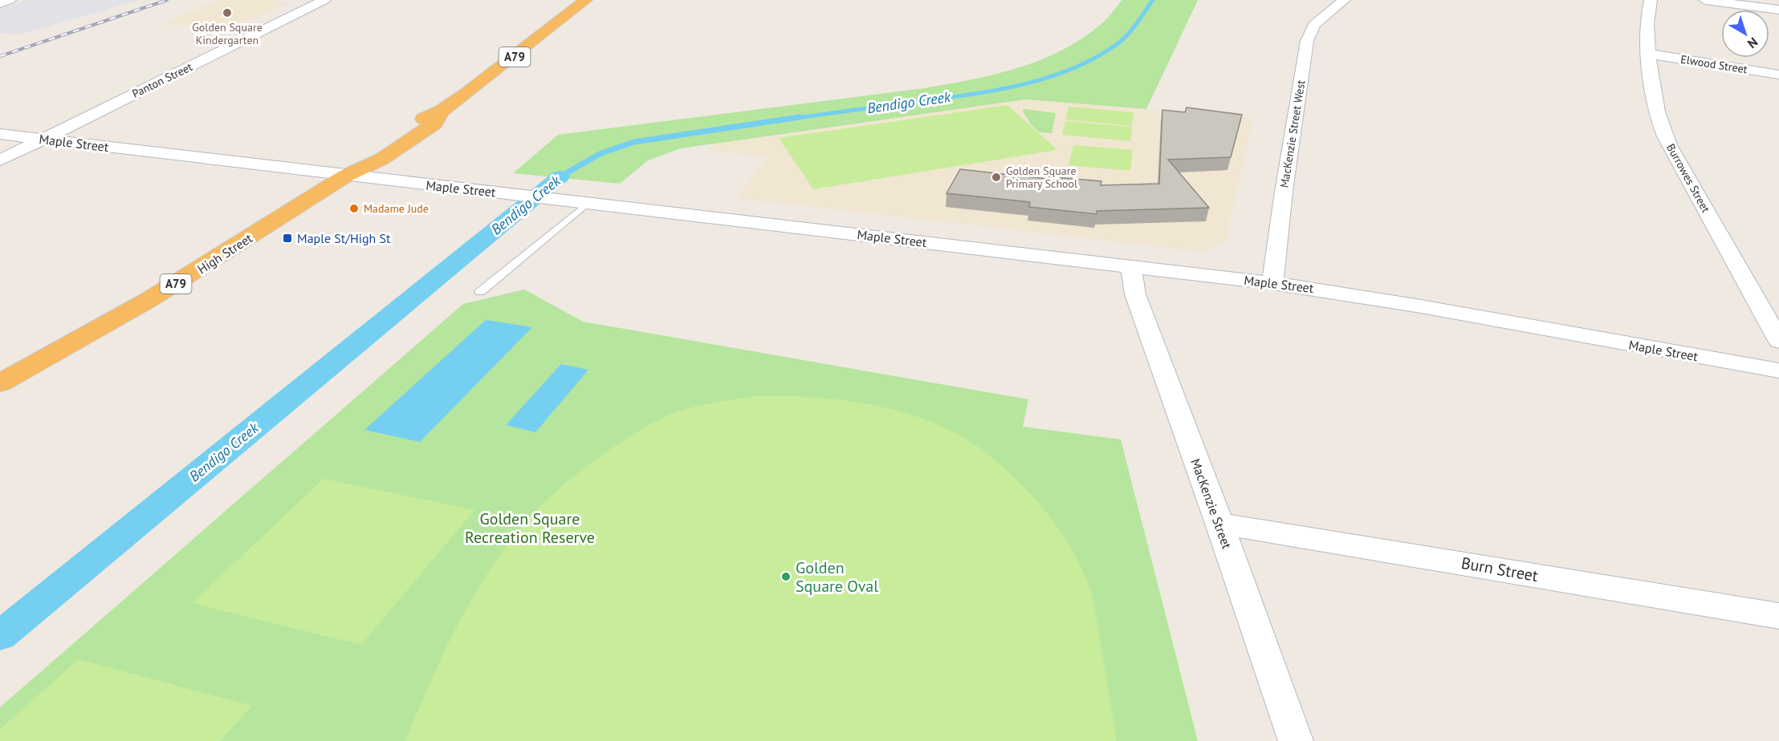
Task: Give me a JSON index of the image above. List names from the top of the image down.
{
  "streets": {
    "highway": ["A79", "High Street"],
    "street": [
      "Elwood Street",
      "Panton Street",
      "MacKenzie Street West",
      "Maple Street",
      "Burrowes Street",
      "MacKenzie Street",
      "Burn Street"
    ]
  },
  "crossings": [
    ["Elwood Street", "Burrowes Street"],
    ["Panton Street", "Maple Street"],
    ["MacKenzie Street West", "Maple Street"],
    ["Maple Street", "High Street"],
    ["Maple Street", "MacKenzie Street"],
    ["MacKenzie Street", "Burn Street"]
  ],
  "water": ["Bendigo Creek"],
  "parks": ["Golden Square Recreation Reserve"],
  "places": {
    "other": [
      "Golden Square Kindergarten",
      "Golden Square Primary School",
      "Madame Jude",
      "Golden Square Oval"
    ],
    "transit": ["Maple St/High St"]
  },
  "north": "bottom right"
}
